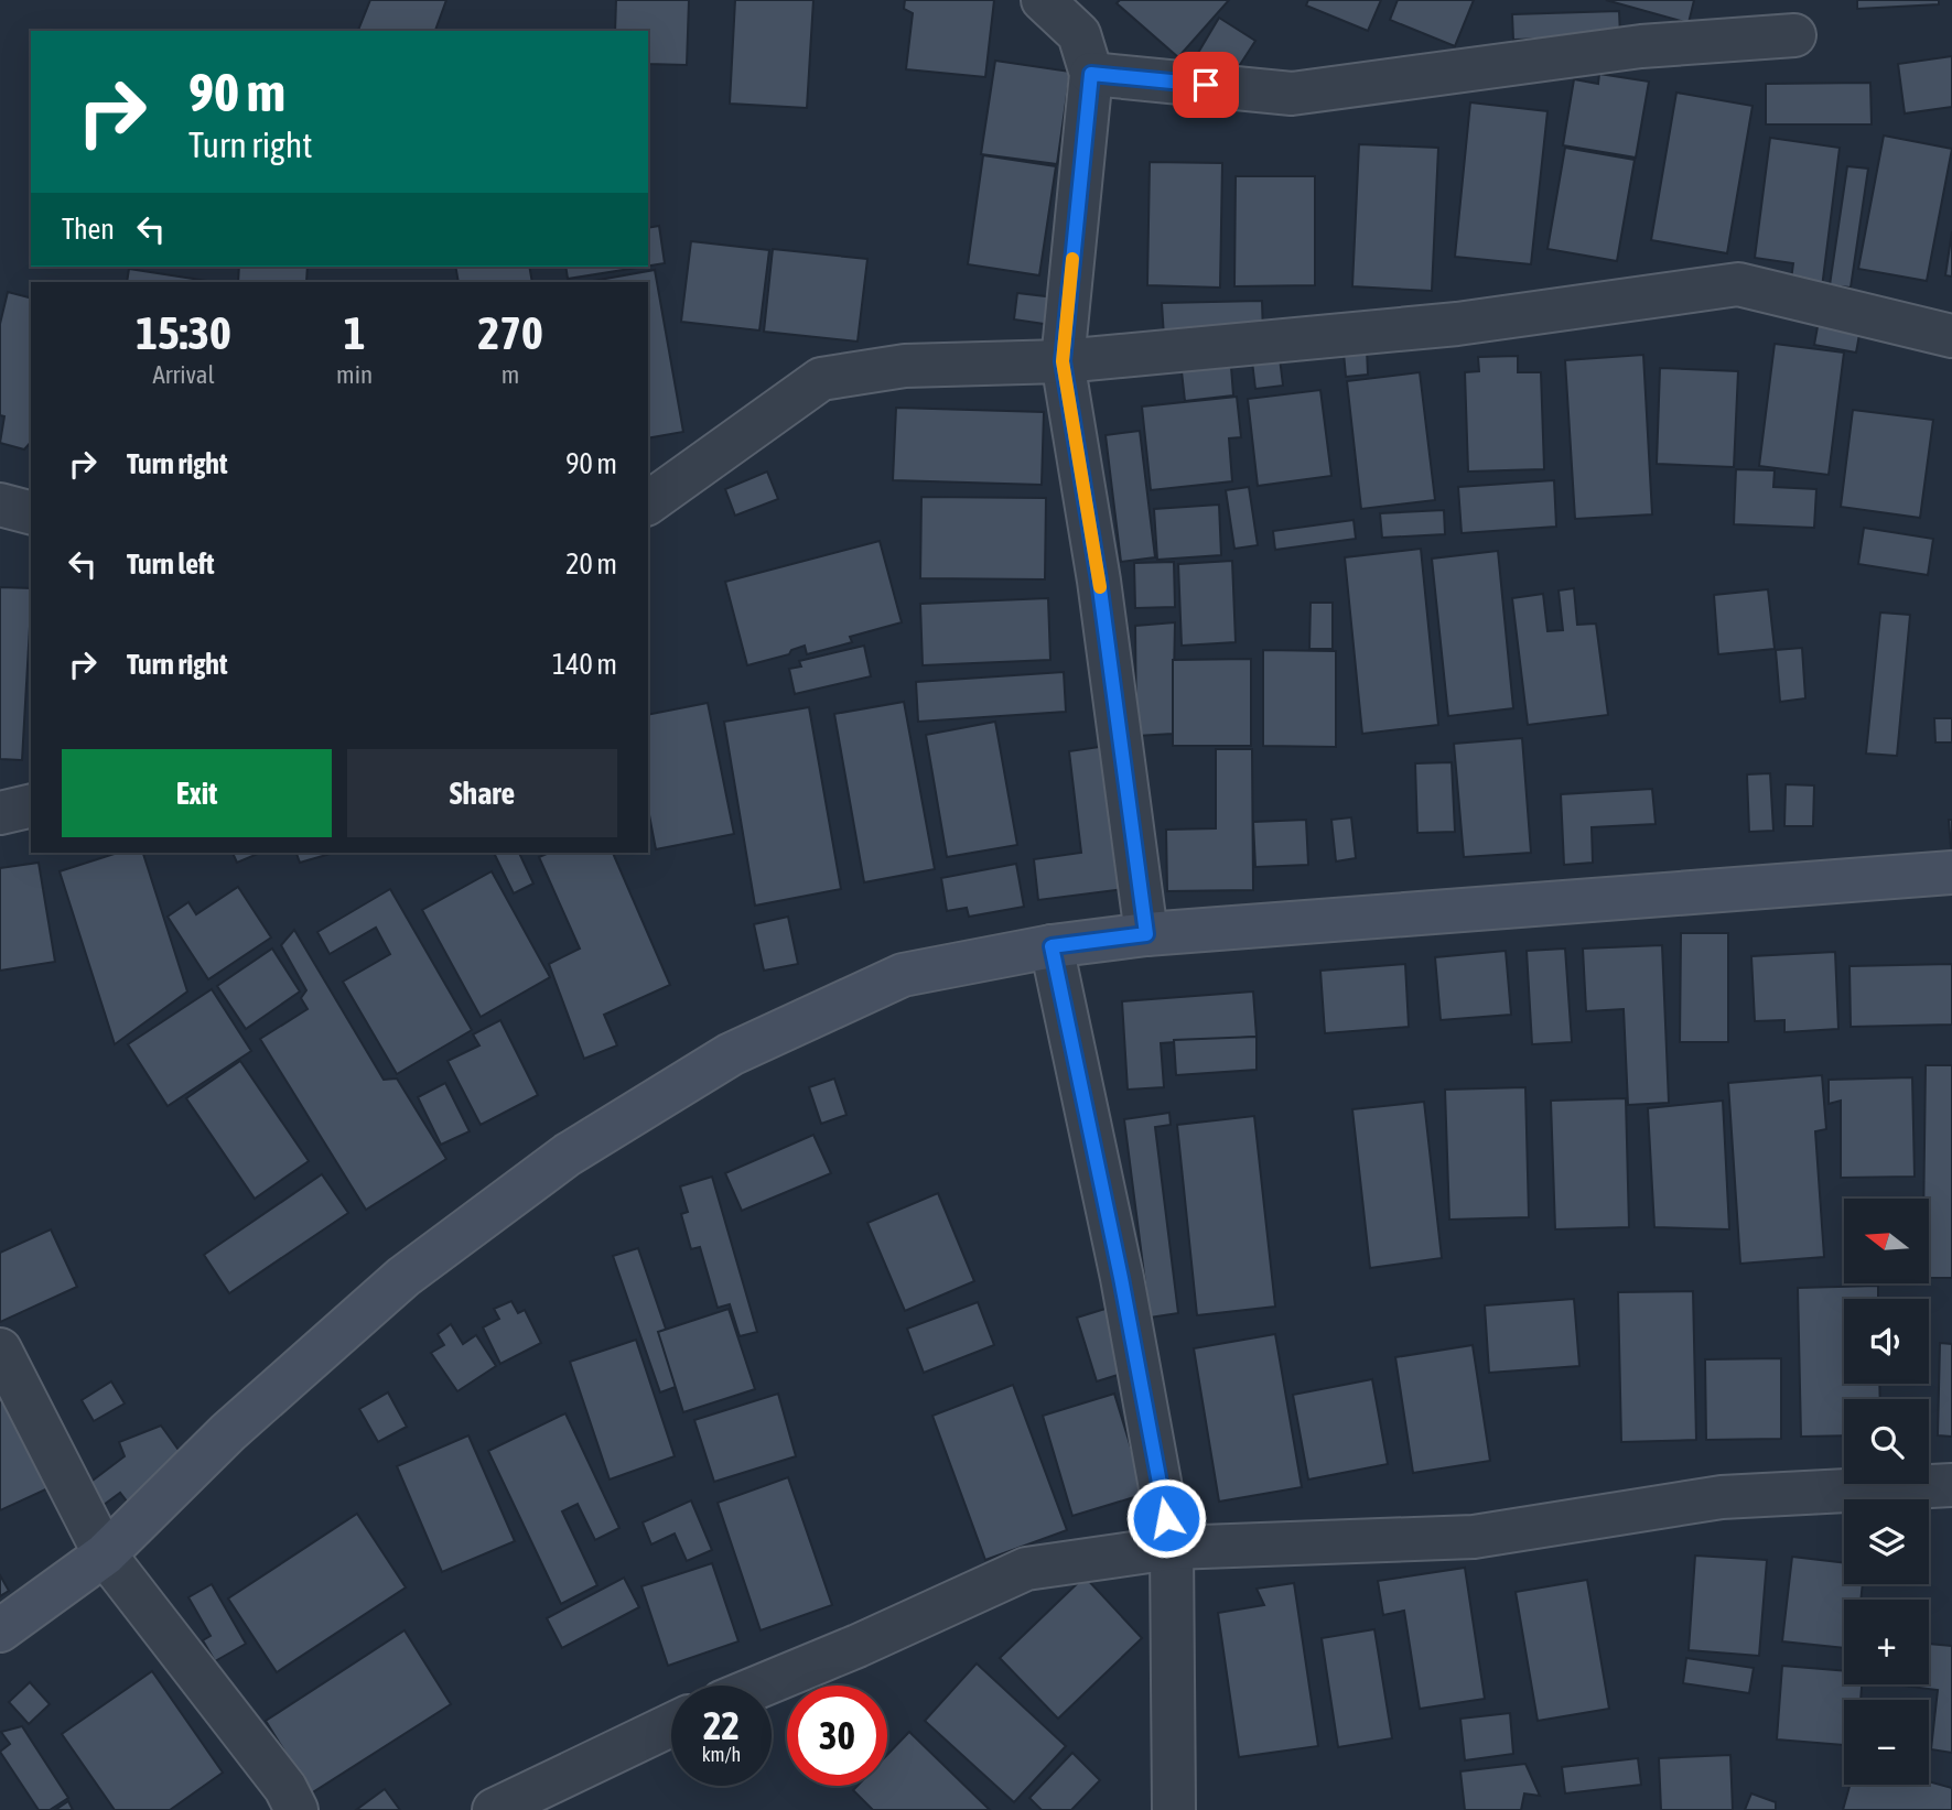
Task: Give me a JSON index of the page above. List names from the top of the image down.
{
  "north": "left",
  "page": {
    "turn": ["90 m", "Turn right"],
    "then": "Then",
    "eta": [
      "15:30",
      "Arrival",
      "1",
      "min",
      "270",
      "m"
    ],
    "list": [
      {
        "name": "Turn right",
        "value": "90 m"
      },
      {
        "name": "Turn left",
        "value": "20 m"
      },
      {
        "name": "Turn right",
        "value": "140 m"
      }
    ],
    "buttons": ["Exit", "Share"],
    "map_buttons": ["+", "−"],
    "speed": "22 km/h",
    "limit": "30"
  }
}
